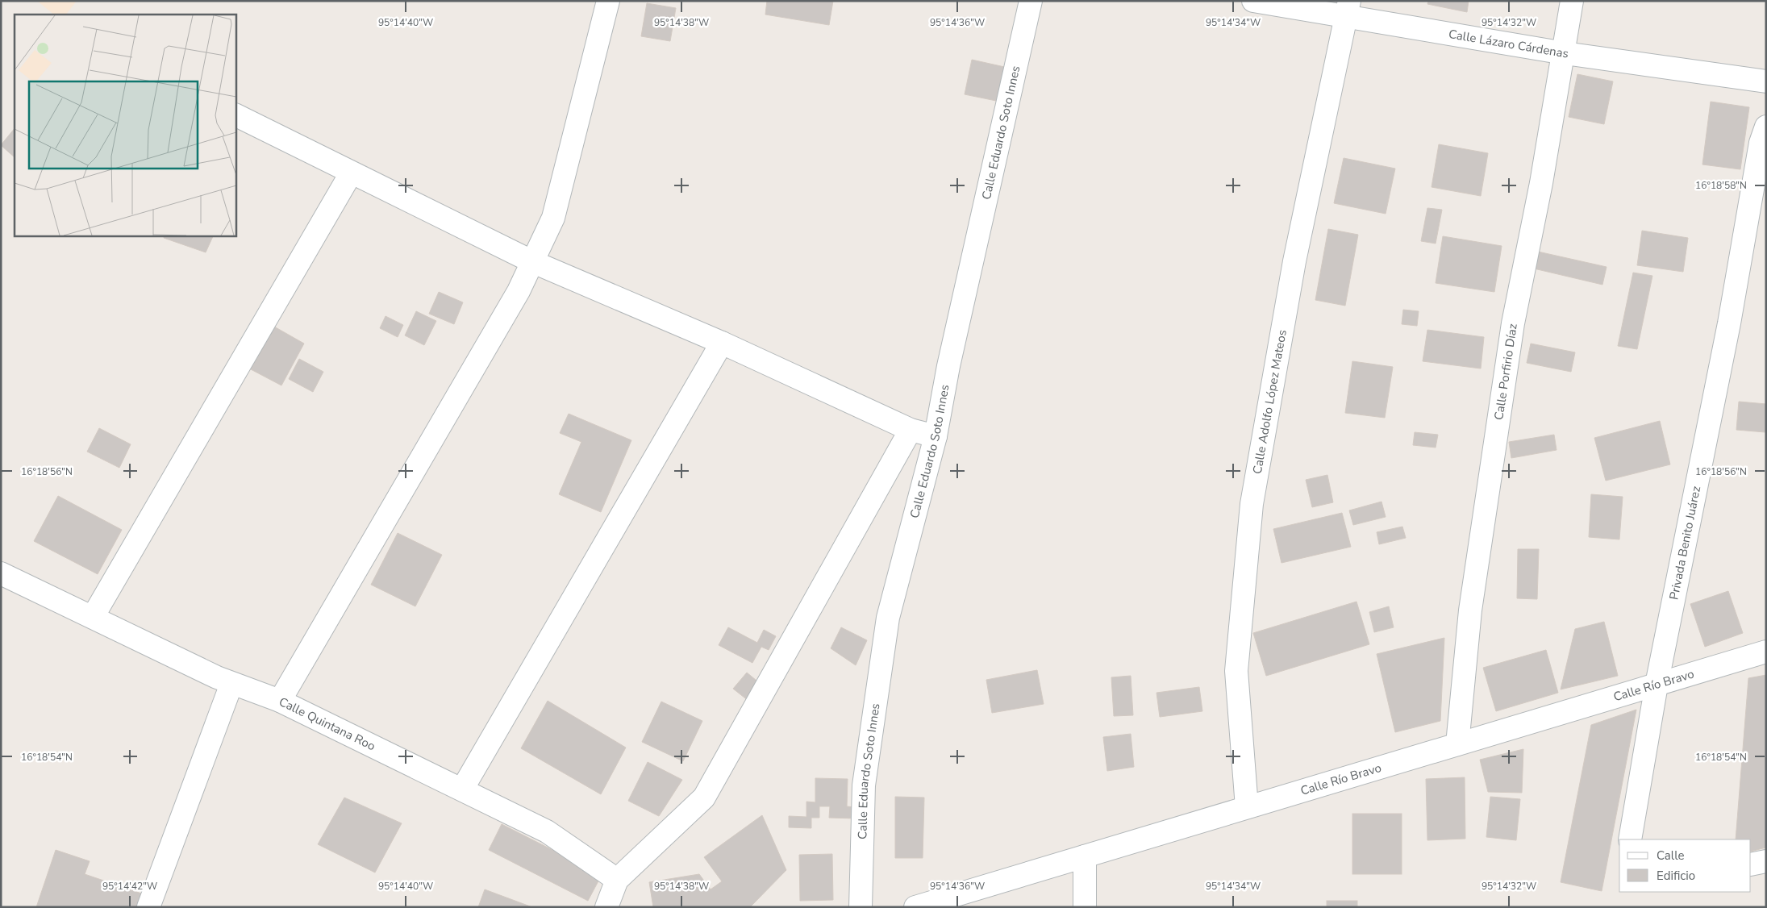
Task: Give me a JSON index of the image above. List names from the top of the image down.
{
  "streets": {
    "street": [
      "Calle Lázaro Cárdenas",
      "Calle Eduardo Soto Innes",
      "Calle Porfirio Díaz",
      "Calle Adolfo López Mateos",
      "Privada Benito Juárez",
      "Calle Río Bravo",
      "Calle Quintana Roo"
    ]
  },
  "crossings": [
    ["Calle Lázaro Cárdenas", "Calle Porfirio Díaz"],
    ["Calle Lázaro Cárdenas", "Calle Adolfo López Mateos"],
    ["Calle Porfirio Díaz", "Calle Río Bravo"],
    ["Calle Adolfo López Mateos", "Calle Río Bravo"],
    ["Privada Benito Juárez", "Calle Río Bravo"]
  ],
  "legend": ["Calle", "Edificio"],
  "coordinates": [
    "95°14'40\"W",
    "95°14'38\"W",
    "95°14'36\"W",
    "95°14'34\"W",
    "95°14'32\"W",
    "16°18'58\"N",
    "16°18'56\"N",
    "16°18'54\"N",
    "95°14'42\"W"
  ]
}
